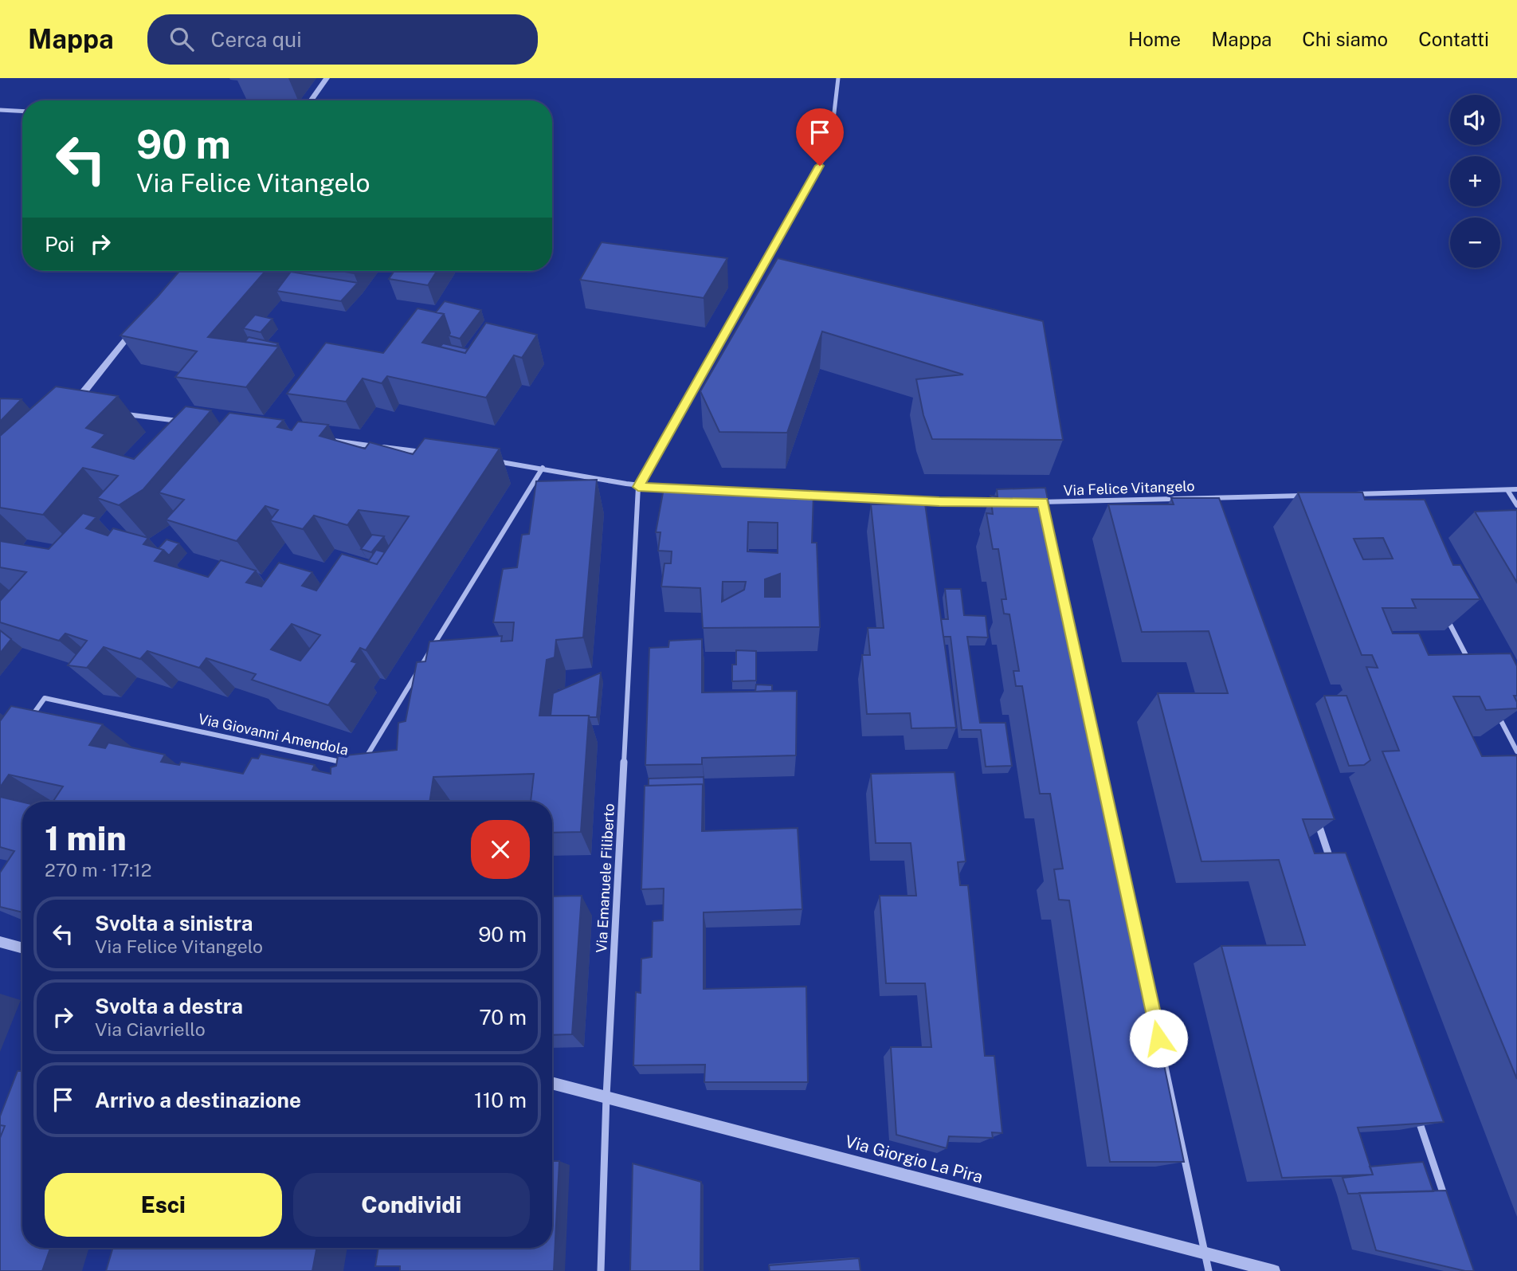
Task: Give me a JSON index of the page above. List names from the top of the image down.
{
  "streets": {
    "street": [
      "Via Felice Vitangelo",
      "Via Giovanni Amendola",
      "Via Emanuele Filiberto",
      "Via Giorgio La Pira"
    ]
  },
  "crossings": [
    ["Via Emanuele Filiberto", "Via Giorgio La Pira"]
  ],
  "page": {
    "header": "Mappa",
    "search": "Cerca qui",
    "nav": [
      "Home",
      "Mappa",
      "Chi siamo",
      "Contatti"
    ],
    "map_buttons": ["+", "−"],
    "turn": ["90 m", "Via Felice Vitangelo"],
    "then": "Poi",
    "heading": ["1 min", "270 m · 17:12"],
    "list": [
      {
        "name": "Svolta a sinistra",
        "note": "Via Felice Vitangelo",
        "value": "90 m"
      },
      {
        "name": "Svolta a destra",
        "note": "Via Ciavriello",
        "value": "70 m"
      },
      {
        "name": "Arrivo a destinazione",
        "value": "110 m"
      }
    ],
    "buttons": ["Esci", "Condividi"]
  }
}
